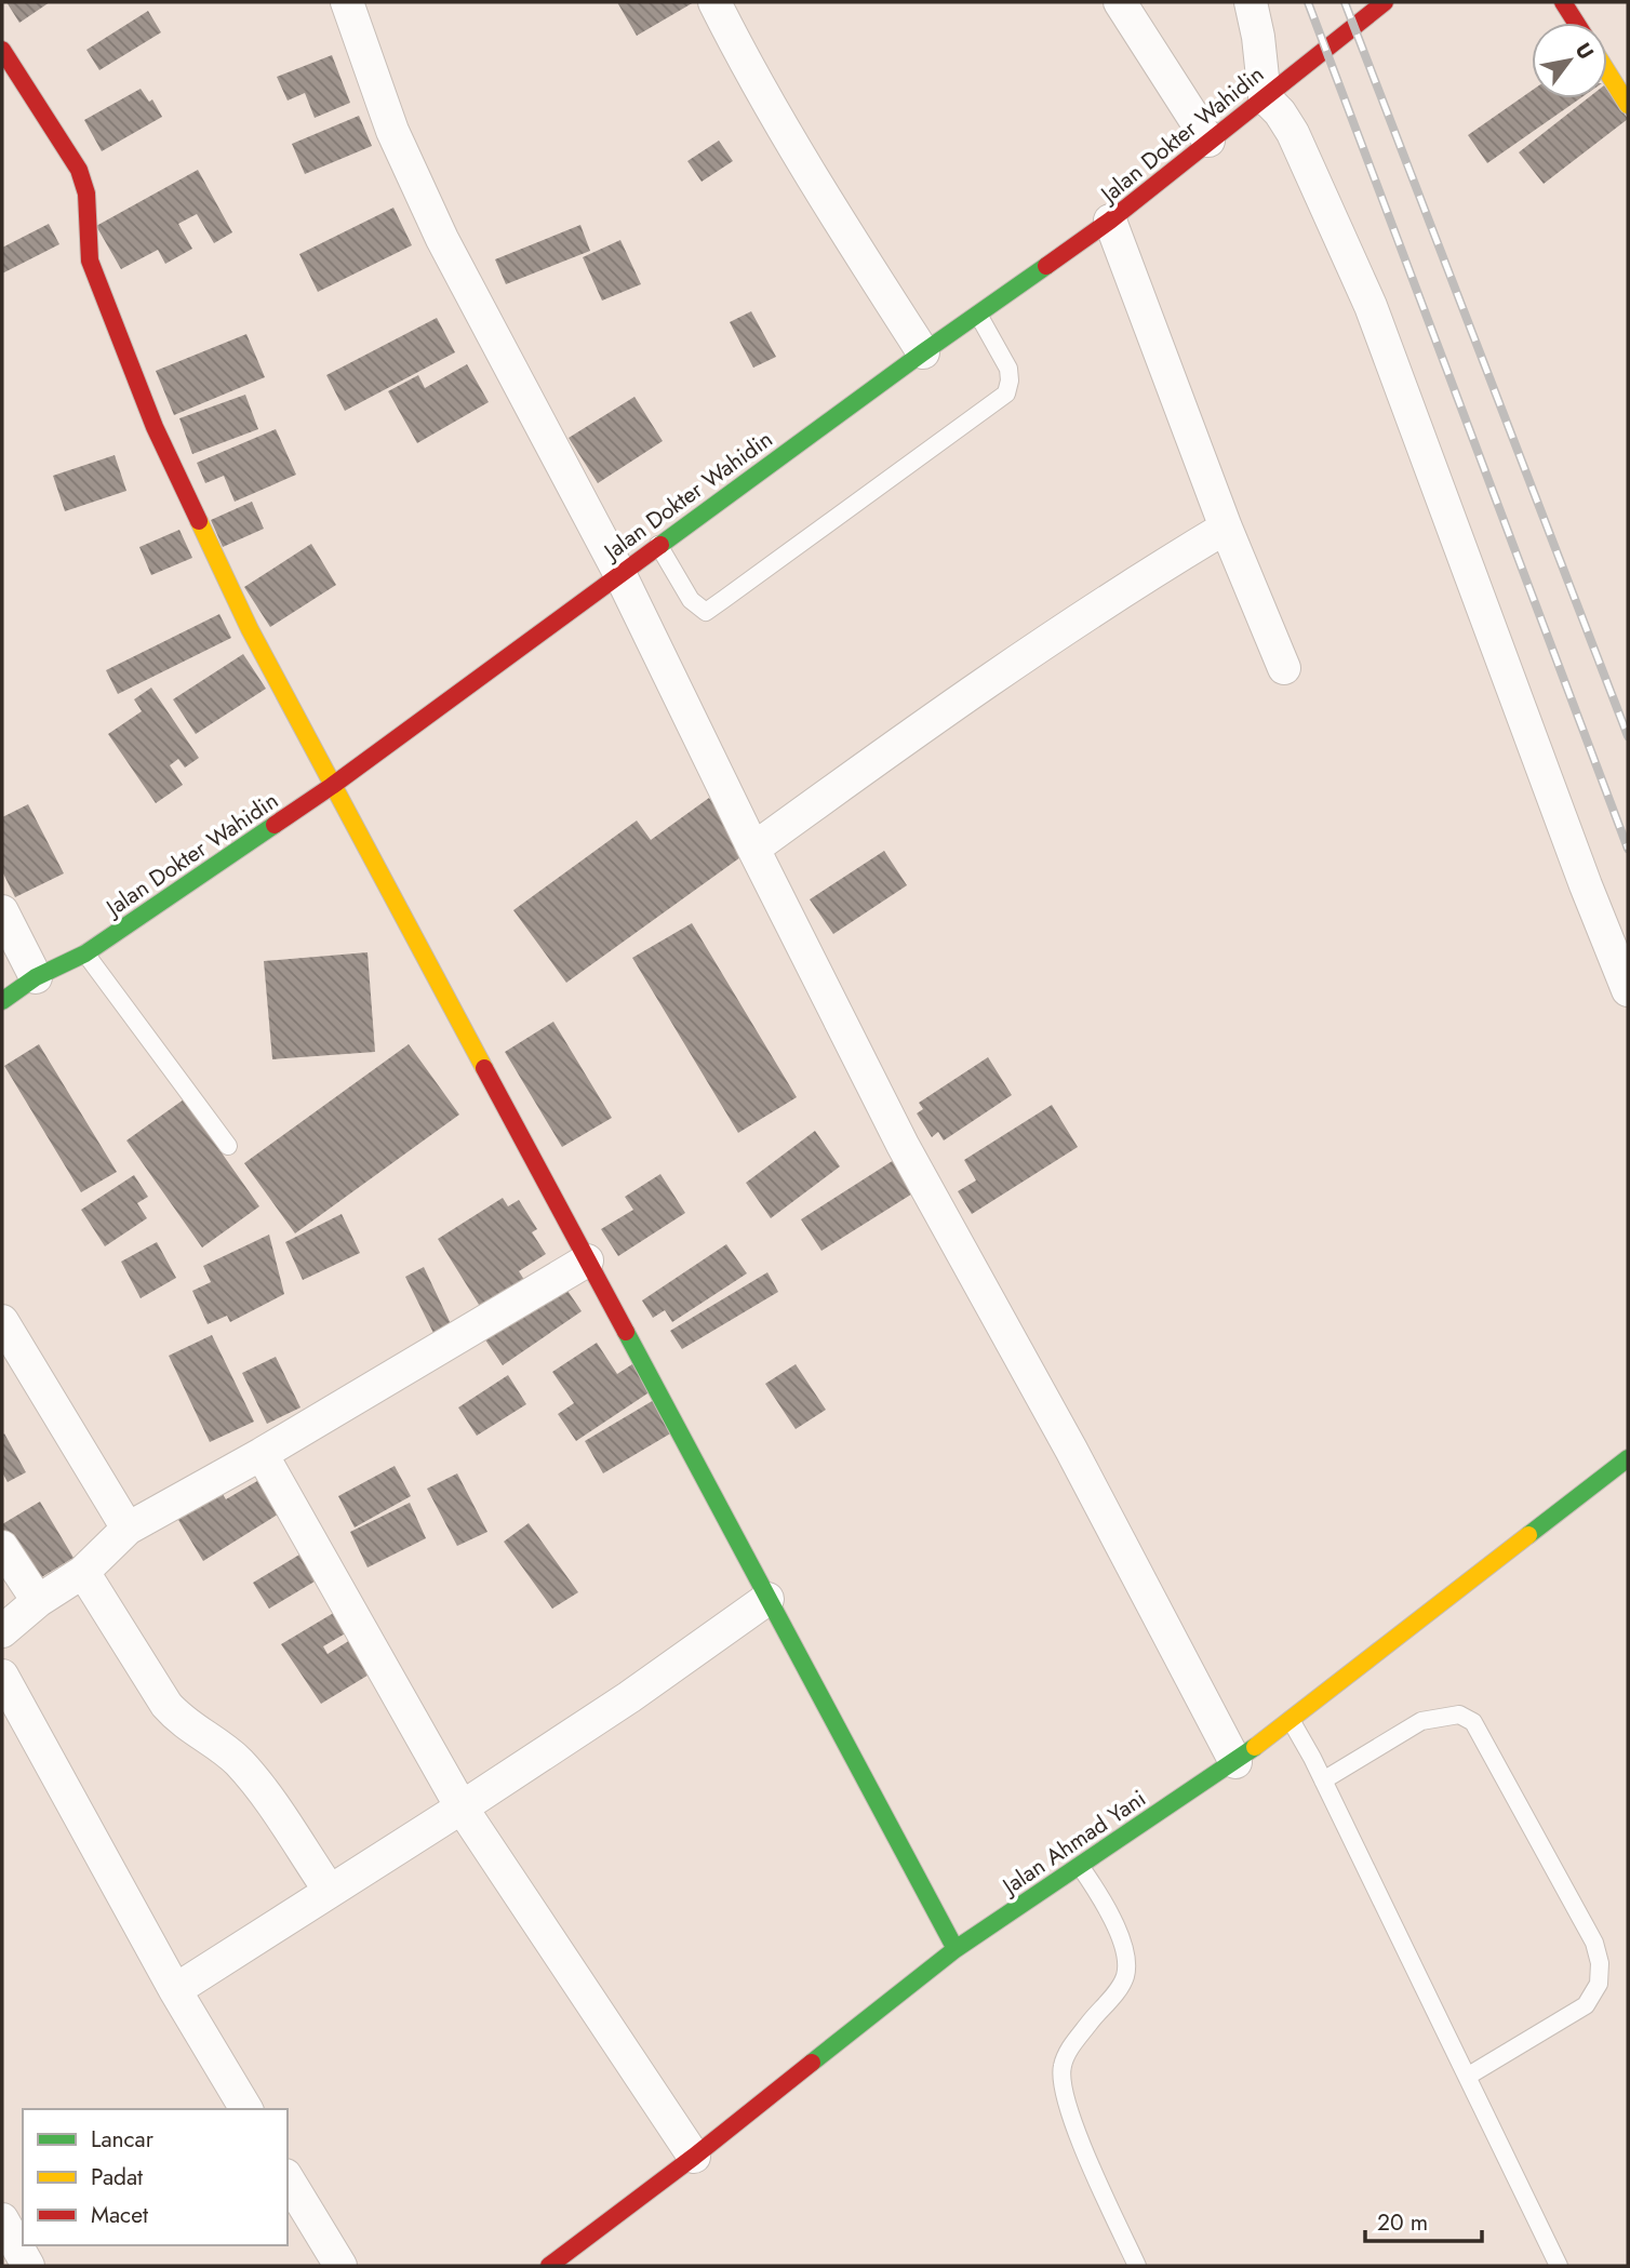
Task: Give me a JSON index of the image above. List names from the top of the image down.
{
  "streets": {
    "street": ["Jalan Dokter Wahidin", "Jalan Ahmad Yani"]
  },
  "legend": ["Lancar", "Padat", "Macet"],
  "scale_bar": "20 m",
  "north": "top right"
}
